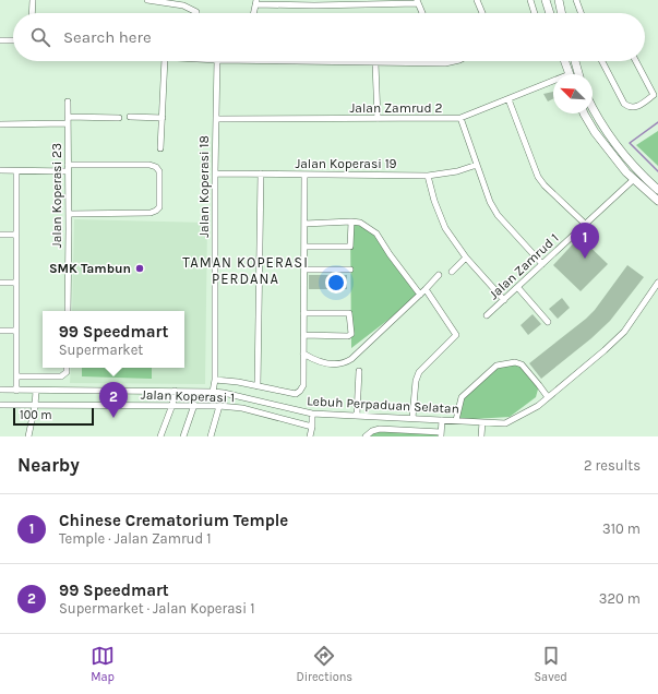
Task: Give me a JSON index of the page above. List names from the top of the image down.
{
  "streets": {
    "street": [
      "Jalan Zamrud 2",
      "Jalan Koperasi 19",
      "Jalan Koperasi 18",
      "Jalan Koperasi 23",
      "Jalan Zamrud 1",
      "Jalan Koperasi 1",
      "Lebuh Perpaduan Selatan"
    ]
  },
  "crossings": [
    ["Jalan Zamrud 2", "Jalan Koperasi 18"],
    ["Jalan Koperasi 19", "Jalan Koperasi 18"],
    ["Jalan Koperasi 18", "Lebuh Perpaduan Selatan"]
  ],
  "districts": ["TAMAN KOPERASI PERDANA"],
  "places": ["SMK Tambun"],
  "scale_bar": "100 m",
  "north": "top left",
  "page": {
    "search": "Search here",
    "pins": ["1", "2"],
    "popup": ["99 Speedmart", "Supermarket"],
    "scale": "100 m",
    "heading": ["Nearby", "2 results"],
    "list": [
      {
        "mark": "1",
        "name": "Chinese Crematorium Temple",
        "note": "Temple · Jalan Zamrud 1",
        "value": "310 m"
      },
      {
        "mark": "2",
        "name": "99 Speedmart",
        "note": "Supermarket · Jalan Koperasi 1",
        "value": "320 m"
      }
    ],
    "nav": ["Map", "Directions", "Saved"]
  }
}
